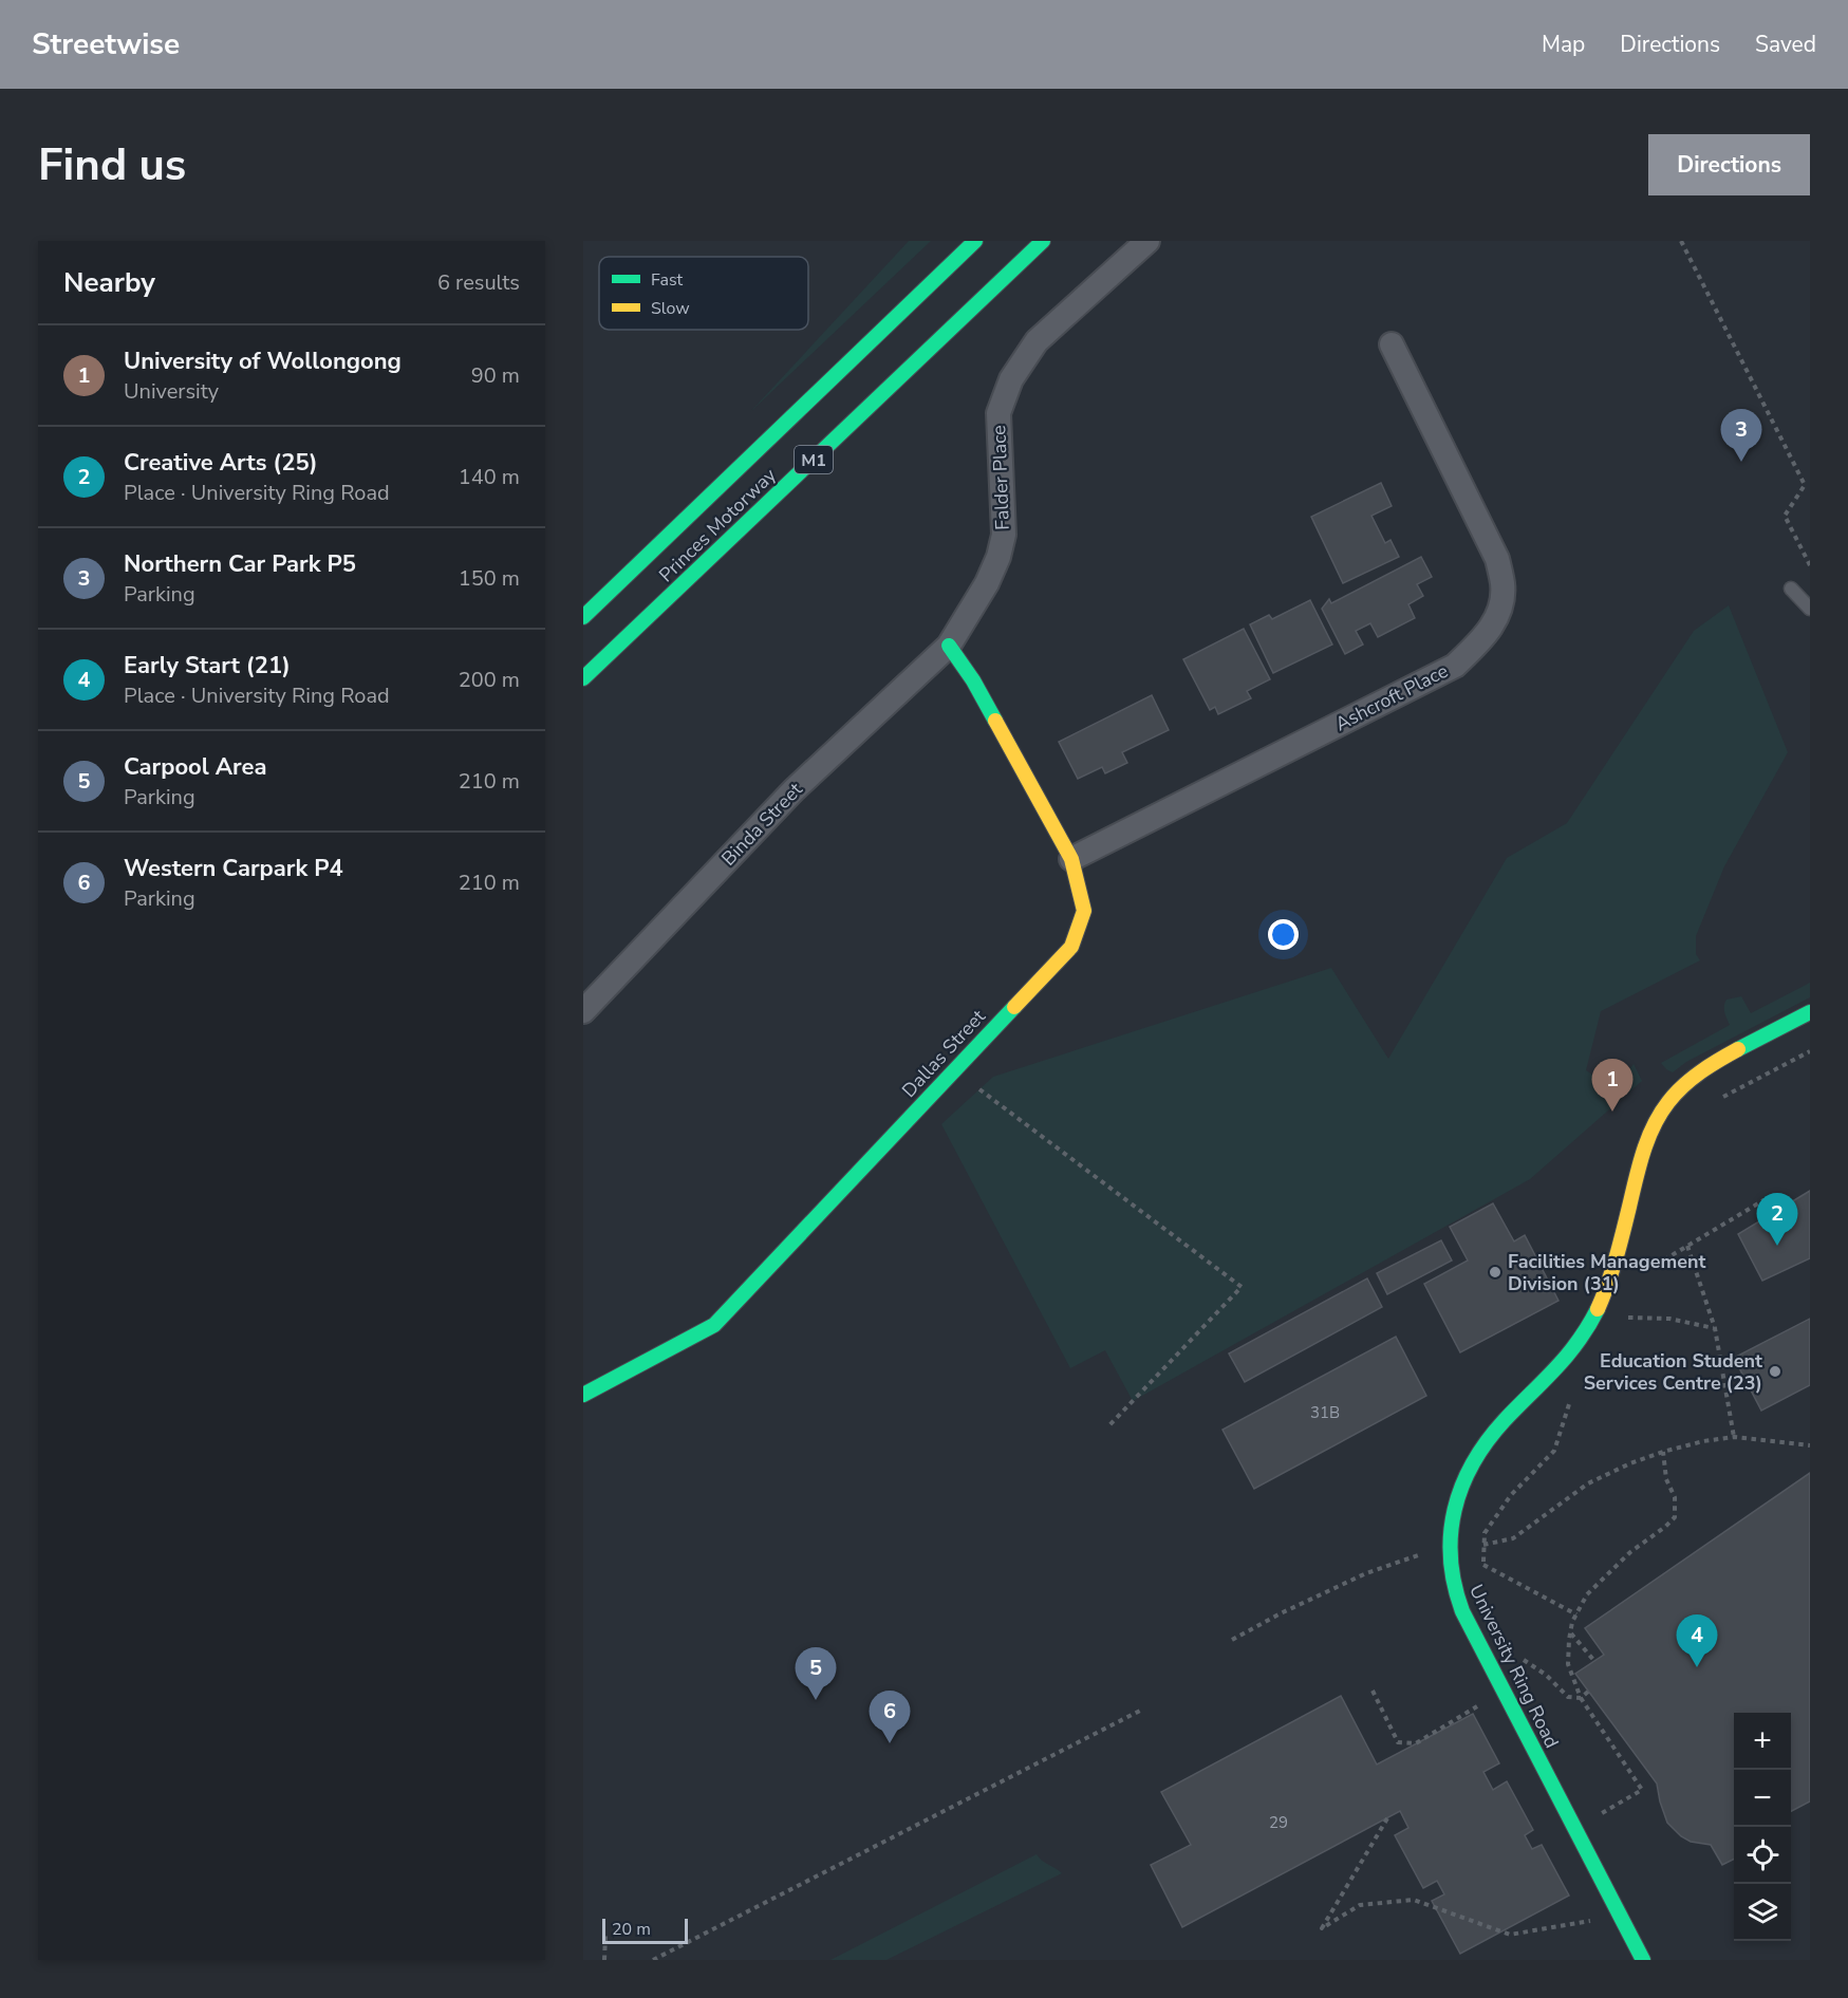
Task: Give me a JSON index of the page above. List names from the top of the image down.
{
  "streets": {
    "main road": [
      "M1",
      "Princes Motorway",
      "Dallas Street",
      "University Ring Road"
    ],
    "street": ["Falder Place", "Ashcroft Place", "Binda Street"]
  },
  "crossings": [
    ["Falder Place", "Binda Street"],
    ["Falder Place", "Dallas Street"],
    ["Ashcroft Place", "Dallas Street"],
    ["Binda Street", "Dallas Street"]
  ],
  "places": ["Facilities Management Division (31)", "Education Student Services Centre (23)"],
  "house_numbers": ["31B", "29"],
  "legend": ["Fast", "Slow"],
  "scale_bar": "20 m",
  "page": {
    "header": "Streetwise",
    "nav": ["Map", "Directions", "Saved"],
    "buttons": "Directions",
    "title": "Find us",
    "heading": ["Nearby", "6 results"],
    "list": [
      {
        "mark": "1",
        "name": "University of Wollongong",
        "note": "University",
        "value": "90 m"
      },
      {
        "mark": "2",
        "name": "Creative Arts (25)",
        "note": "Place · University Ring Road",
        "value": "140 m"
      },
      {
        "mark": "3",
        "name": "Northern Car Park P5",
        "note": "Parking",
        "value": "150 m"
      },
      {
        "mark": "4",
        "name": "Early Start (21)",
        "note": "Place · University Ring Road",
        "value": "200 m"
      },
      {
        "mark": "5",
        "name": "Carpool Area",
        "note": "Parking",
        "value": "210 m"
      },
      {
        "mark": "6",
        "name": "Western Carpark P4",
        "note": "Parking",
        "value": "210 m"
      }
    ],
    "pins": [
      "3",
      "1",
      "2",
      "4",
      "5",
      "6"
    ],
    "map_buttons": ["+", "−"],
    "scale": "20 m"
  }
}
